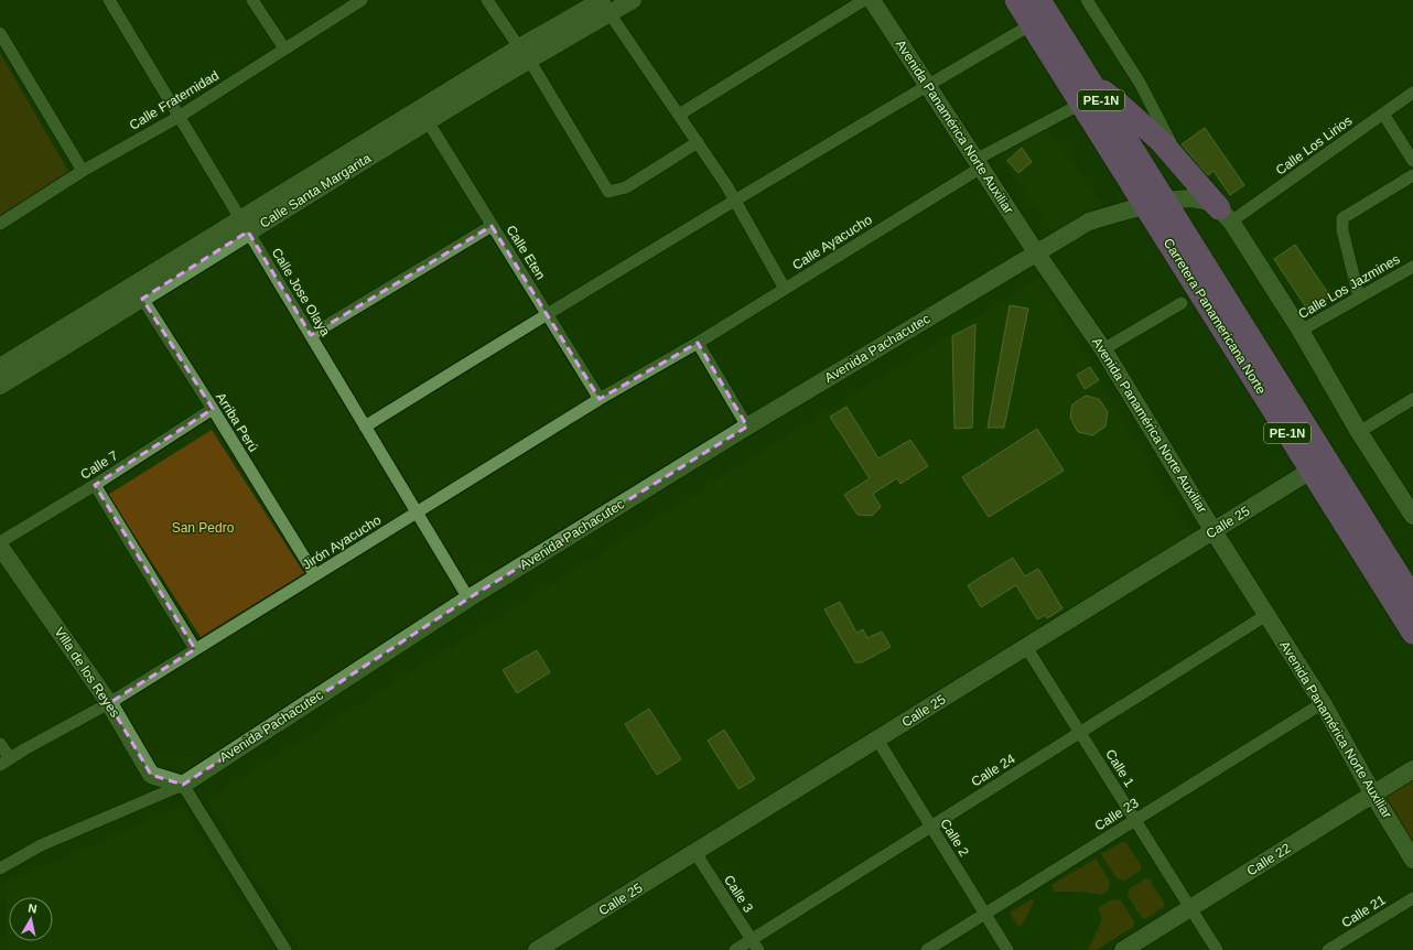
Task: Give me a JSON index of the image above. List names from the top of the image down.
{
  "streets": {
    "highway": ["PE-1N", "Carretera Panamericana Norte"],
    "main road": [
      "Avenida Panamérica Norte Auxiliar",
      "Calle Santa Margarita",
      "Avenida Pachacutec",
      "Calle 25",
      "Villa de los Reyes",
      "Calle 22"
    ],
    "street": [
      "Calle Fraternidad",
      "Calle Los Lirios",
      "Calle Ayacucho",
      "Calle Eten",
      "Calle Los Jazmines",
      "Calle Jose Olaya",
      "Arriba Perú",
      "Calle 7",
      "Jirón Ayacucho",
      "Calle 1",
      "Calle 24",
      "Calle 23",
      "Calle 2",
      "Calle 3",
      "Calle 21"
    ]
  },
  "crossings": [
    ["Calle Fraternidad", "Calle Jose Olaya"],
    ["Avenida Panamérica Norte Auxiliar", "Calle Ayacucho"],
    ["Avenida Panamérica Norte Auxiliar", "Avenida Pachacutec"],
    ["Avenida Panamérica Norte Auxiliar", "Calle 25"],
    ["Avenida Panamérica Norte Auxiliar", "Calle 24"],
    ["Avenida Panamérica Norte Auxiliar", "Calle 23"],
    ["Avenida Panamérica Norte Auxiliar", "Calle 22"],
    ["Calle Los Lirios", "Avenida Pachacutec"],
    ["Calle Santa Margarita", "Calle Eten"],
    ["Calle Santa Margarita", "Calle Jose Olaya"],
    ["Calle Santa Margarita", "Arriba Perú"],
    ["Calle Ayacucho", "Carretera Panamericana Norte"],
    ["Calle Ayacucho", "Jirón Ayacucho"],
    ["Calle Eten", "Jirón Ayacucho"],
    ["Calle Jose Olaya", "Avenida Pachacutec"],
    ["Calle Jose Olaya", "Jirón Ayacucho"],
    ["Carretera Panamericana Norte", "Avenida Pachacutec"],
    ["Carretera Panamericana Norte", "Calle 25"],
    ["Avenida Pachacutec", "Villa de los Reyes"],
    ["Arriba Perú", "Calle 7"],
    ["Arriba Perú", "Jirón Ayacucho"],
    ["Calle 25", "Calle 1"],
    ["Calle 25", "Calle 2"],
    ["Calle 25", "Calle 3"],
    ["Jirón Ayacucho", "Villa de los Reyes"],
    ["Calle 1", "Calle 24"],
    ["Calle 1", "Calle 23"],
    ["Calle 1", "Calle 22"],
    ["Calle 24", "Calle 2"],
    ["Calle 24", "Calle 3"],
    ["Calle 23", "Calle 2"]
  ],
  "parks": ["San Pedro"],
  "north": "top"
}
